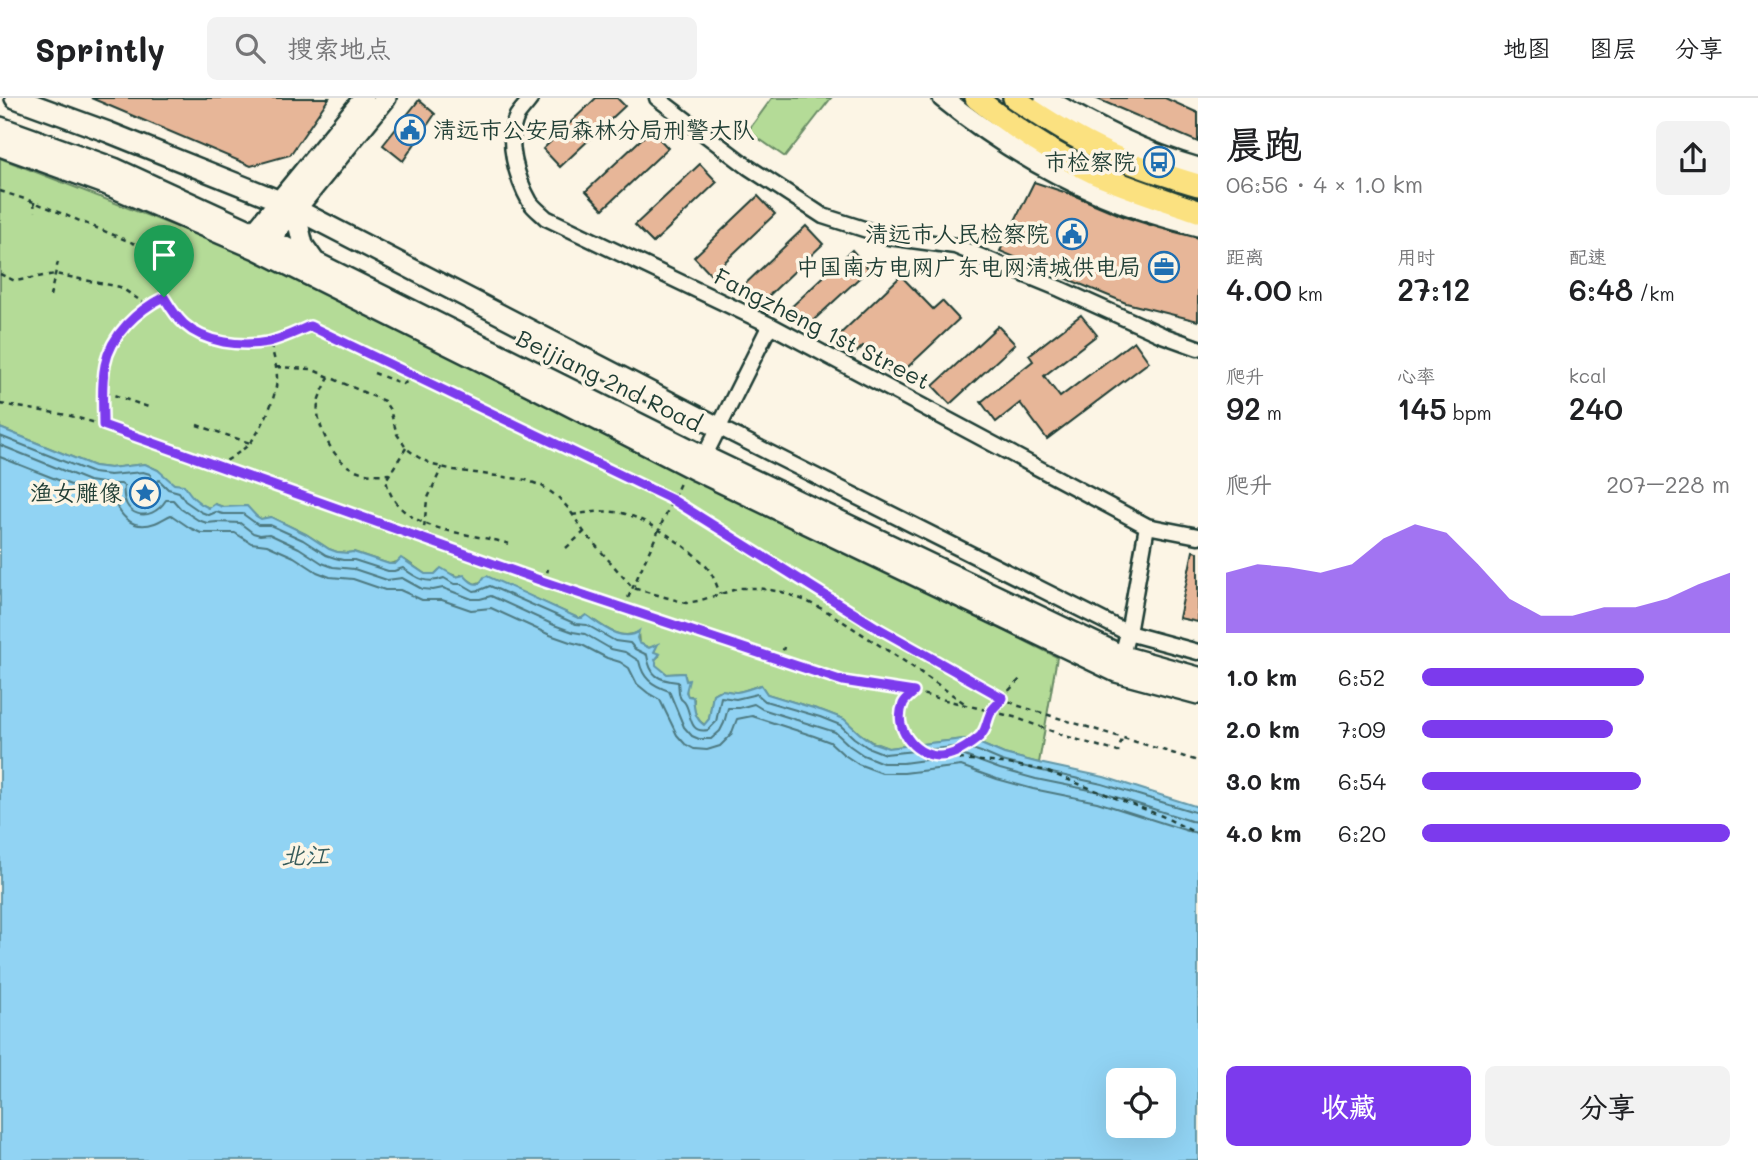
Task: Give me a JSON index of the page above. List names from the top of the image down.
{
  "streets": {
    "main road": ["Beijiang 2nd Road"],
    "street": ["Fangzheng 1st Street"]
  },
  "water": ["北江"],
  "places": {
    "public building": ["清远市公安局森林分局刑警大队", "清远市人民检察院"],
    "bus stop": ["市检察院"],
    "office": ["中国南方电网广东电网清城供电局"],
    "place": ["渔女雕像"]
  },
  "page": {
    "header": "Sprintly",
    "search": "搜索地点",
    "nav": ["地图", "图层", "分享"],
    "heading": ["晨跑", "06:56 · 4 × 1.0 km"],
    "stats": [
      ["距离", "4.00 km"],
      ["用时", "27:12"],
      ["配速", "6:48 /km"],
      ["爬升", "92 m"],
      ["心率", "145 bpm"],
      ["kcal", "240"]
    ],
    "chart": ["爬升", "207–228 m"],
    "list": [
      {
        "name": "1.0 km",
        "note": "6:52"
      },
      {
        "name": "2.0 km",
        "note": "7:09"
      },
      {
        "name": "3.0 km",
        "note": "6:54"
      },
      {
        "name": "4.0 km",
        "note": "6:20"
      }
    ],
    "buttons": ["收藏", "分享"]
  }
}
